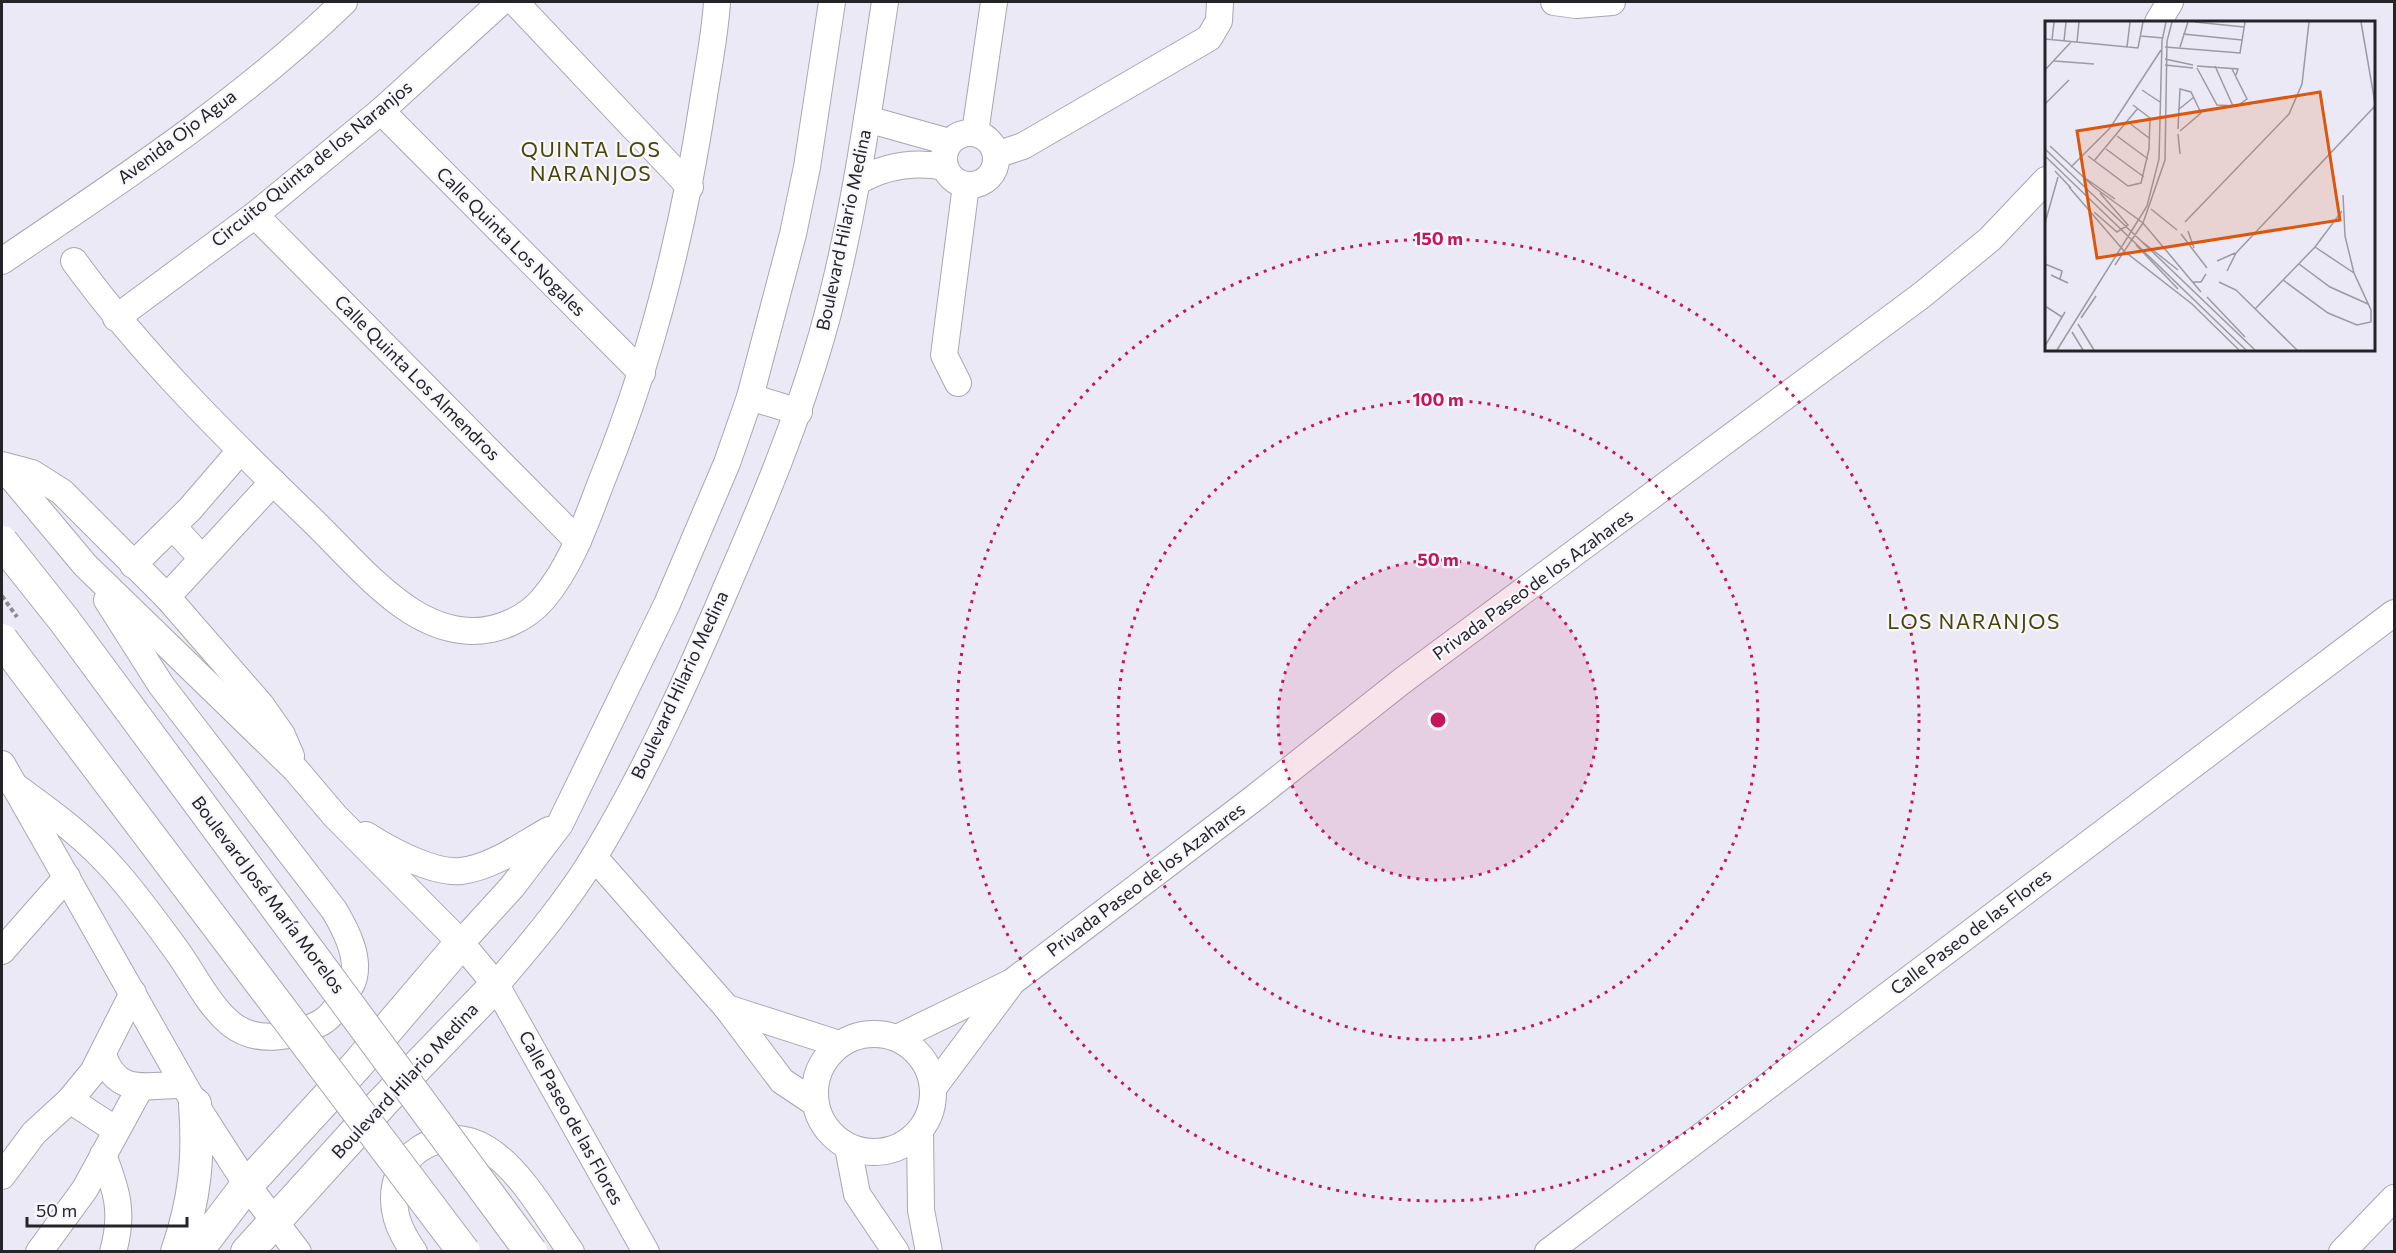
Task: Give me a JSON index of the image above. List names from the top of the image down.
{
  "streets": {
    "main road": ["Boulevard Hilario Medina", "Boulevard José María Morelos"],
    "street": [
      "Avenida Ojo Agua",
      "Circuito Quinta de los Naranjos",
      "Calle Quinta Los Nogales",
      "Calle Quinta Los Almendros",
      "Privada Paseo de los Azahares",
      "Calle Paseo de las Flores"
    ]
  },
  "crossings": [
    ["Circuito Quinta de los Naranjos", "Calle Quinta Los Nogales"],
    ["Circuito Quinta de los Naranjos", "Calle Quinta Los Almendros"],
    ["Boulevard Hilario Medina", "Calle Paseo de las Flores"]
  ],
  "districts": ["QUINTA LOS NARANJOS", "LOS NARANJOS"],
  "scale_bar": "50 m",
  "rings": ["150 m", "100 m", "50 m"]
}
